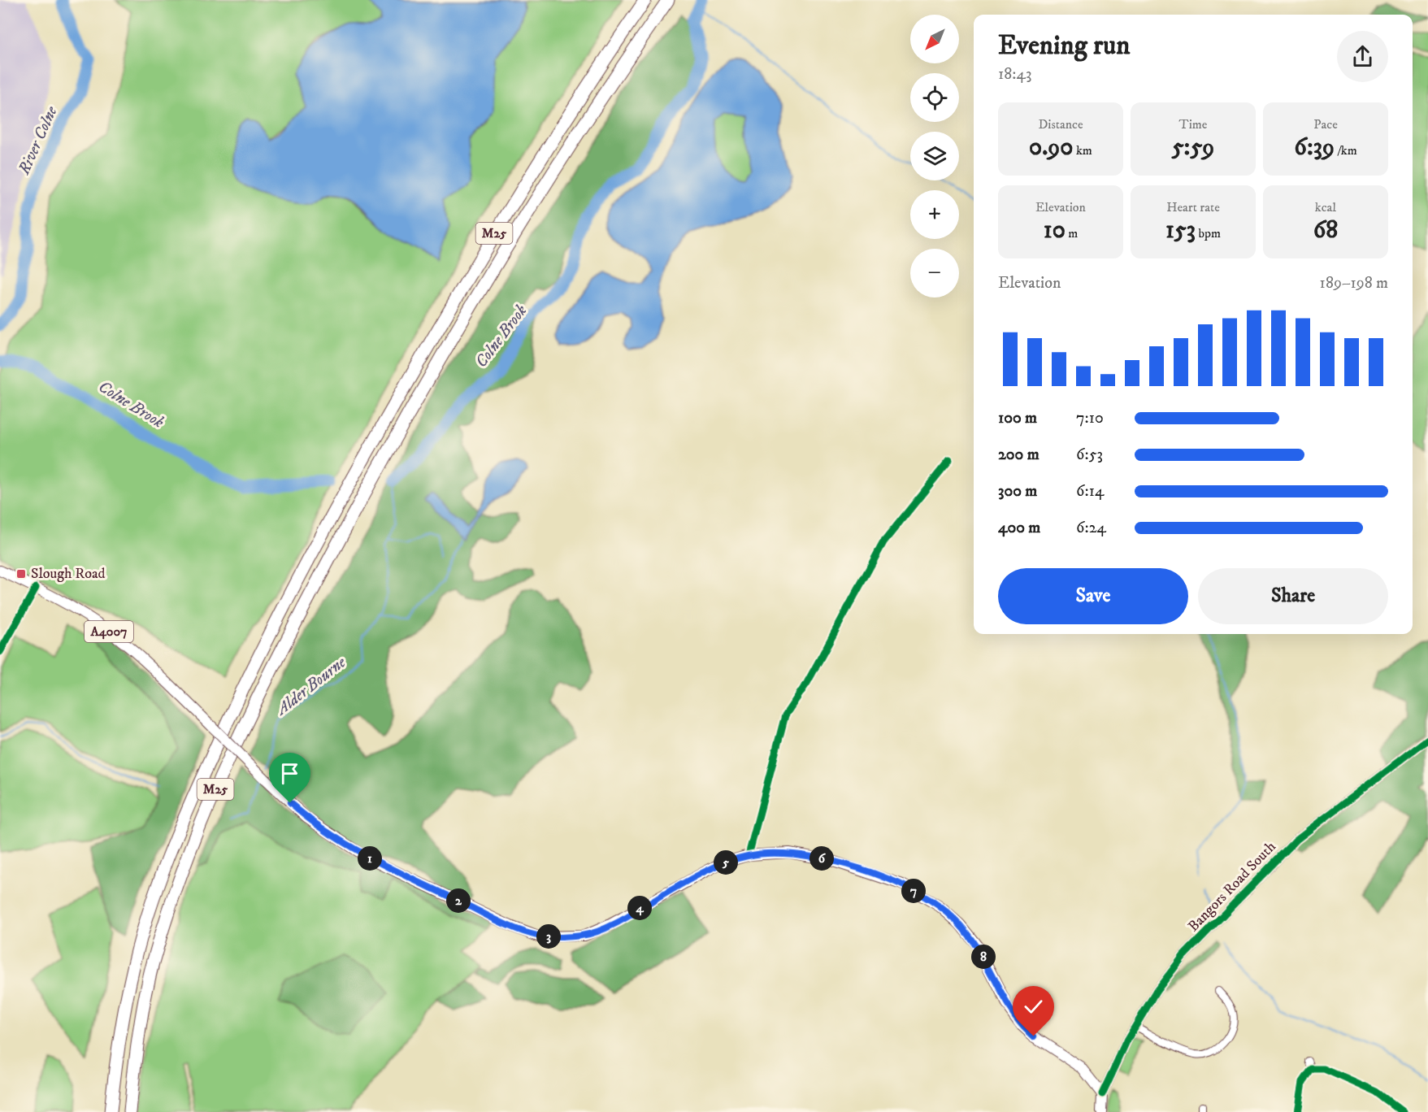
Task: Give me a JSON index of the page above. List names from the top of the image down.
{
  "streets": {
    "highway": ["M25"],
    "main road": ["A4007"],
    "street": ["Bangors Road South"]
  },
  "crossings": [
    ["A4007", "Bangors Road South"]
  ],
  "water": ["River Colne", "Colne Brook", "Alder Bourne"],
  "places": {
    "transit": ["Slough Road"]
  },
  "north": "bottom left",
  "page": {
    "map_buttons": ["+", "−"],
    "heading": ["Evening run", "18:43"],
    "stats": [
      ["Distance", "0.90 km"],
      ["Time", "5:59"],
      ["Pace", "6:39 /km"],
      ["Elevation", "10 m"],
      ["Heart rate", "153 bpm"],
      ["kcal", "68"]
    ],
    "chart": ["Elevation", "189–198 m"],
    "list": [
      {
        "name": "100 m",
        "note": "7:10"
      },
      {
        "name": "200 m",
        "note": "6:53"
      },
      {
        "name": "300 m",
        "note": "6:14"
      },
      {
        "name": "400 m",
        "note": "6:24"
      }
    ],
    "buttons": ["Save", "Share"],
    "pins": [
      "1",
      "6",
      "5",
      "7",
      "2",
      "4",
      "3",
      "8"
    ]
  }
}
